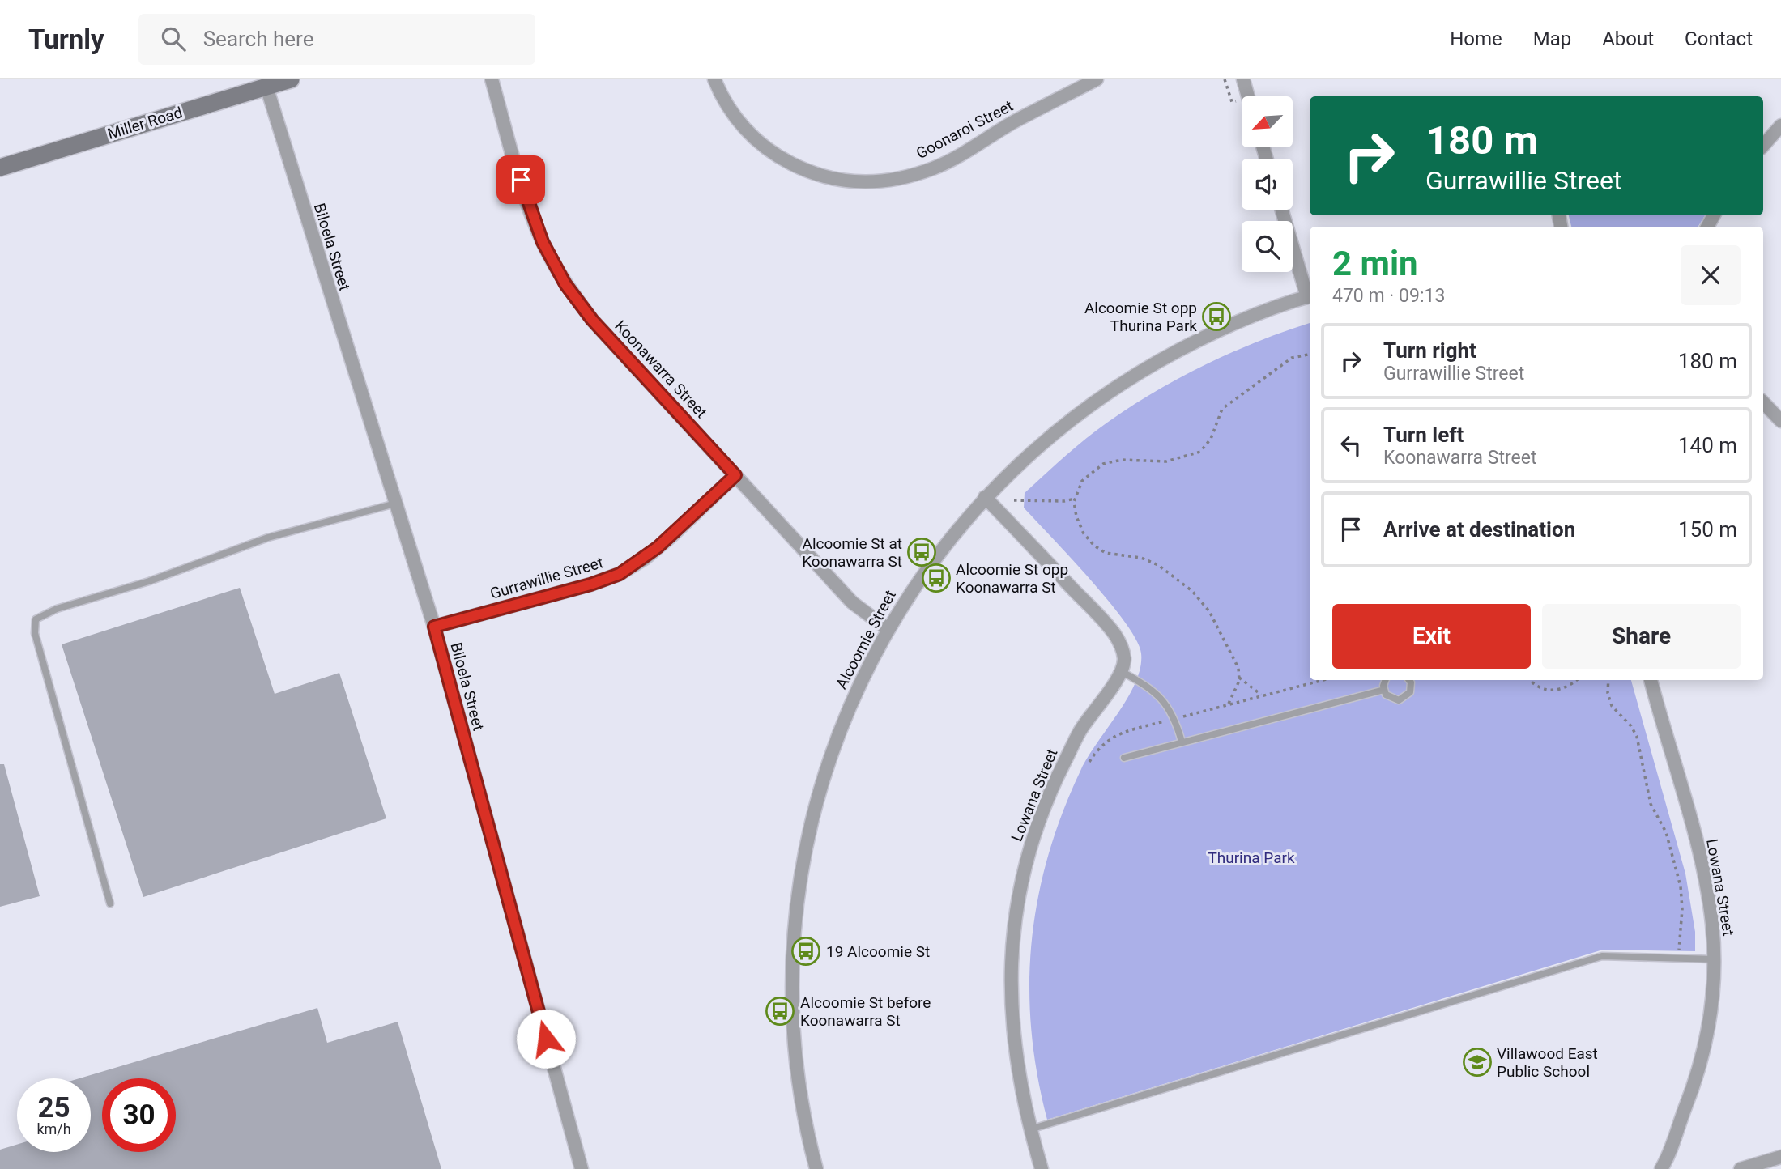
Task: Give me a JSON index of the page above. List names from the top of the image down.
{
  "streets": {
    "main road": ["Miller Road"],
    "street": [
      "Goonaroi Street",
      "Biloela Street",
      "Koonawarra Street",
      "Gurrawillie Street",
      "Alcoomie Street",
      "Lowana Street"
    ]
  },
  "crossings": [
    ["Miller Road", "Biloela Street"],
    ["Biloela Street", "Gurrawillie Street"],
    ["Koonawarra Street", "Gurrawillie Street"],
    ["Koonawarra Street", "Alcoomie Street"]
  ],
  "parks": ["Thurina Park"],
  "places": {
    "bus stop": [
      "Alcoomie St opp Thurina Park",
      "Alcoomie St at Koonawarra St",
      "Alcoomie St opp Koonawarra St",
      "19 Alcoomie St",
      "Alcoomie St before Koonawarra St"
    ],
    "school or university": ["Villawood East Public School"]
  },
  "north": "bottom left",
  "page": {
    "header": "Turnly",
    "search": "Search here",
    "nav": [
      "Home",
      "Map",
      "About",
      "Contact"
    ],
    "turn": ["180 m", "Gurrawillie Street"],
    "heading": ["2 min", "470 m · 09:13"],
    "list": [
      {
        "name": "Turn right",
        "note": "Gurrawillie Street",
        "value": "180 m"
      },
      {
        "name": "Turn left",
        "note": "Koonawarra Street",
        "value": "140 m"
      },
      {
        "name": "Arrive at destination",
        "value": "150 m"
      }
    ],
    "buttons": ["Exit", "Share"],
    "speed": "25 km/h",
    "limit": "30"
  }
}
